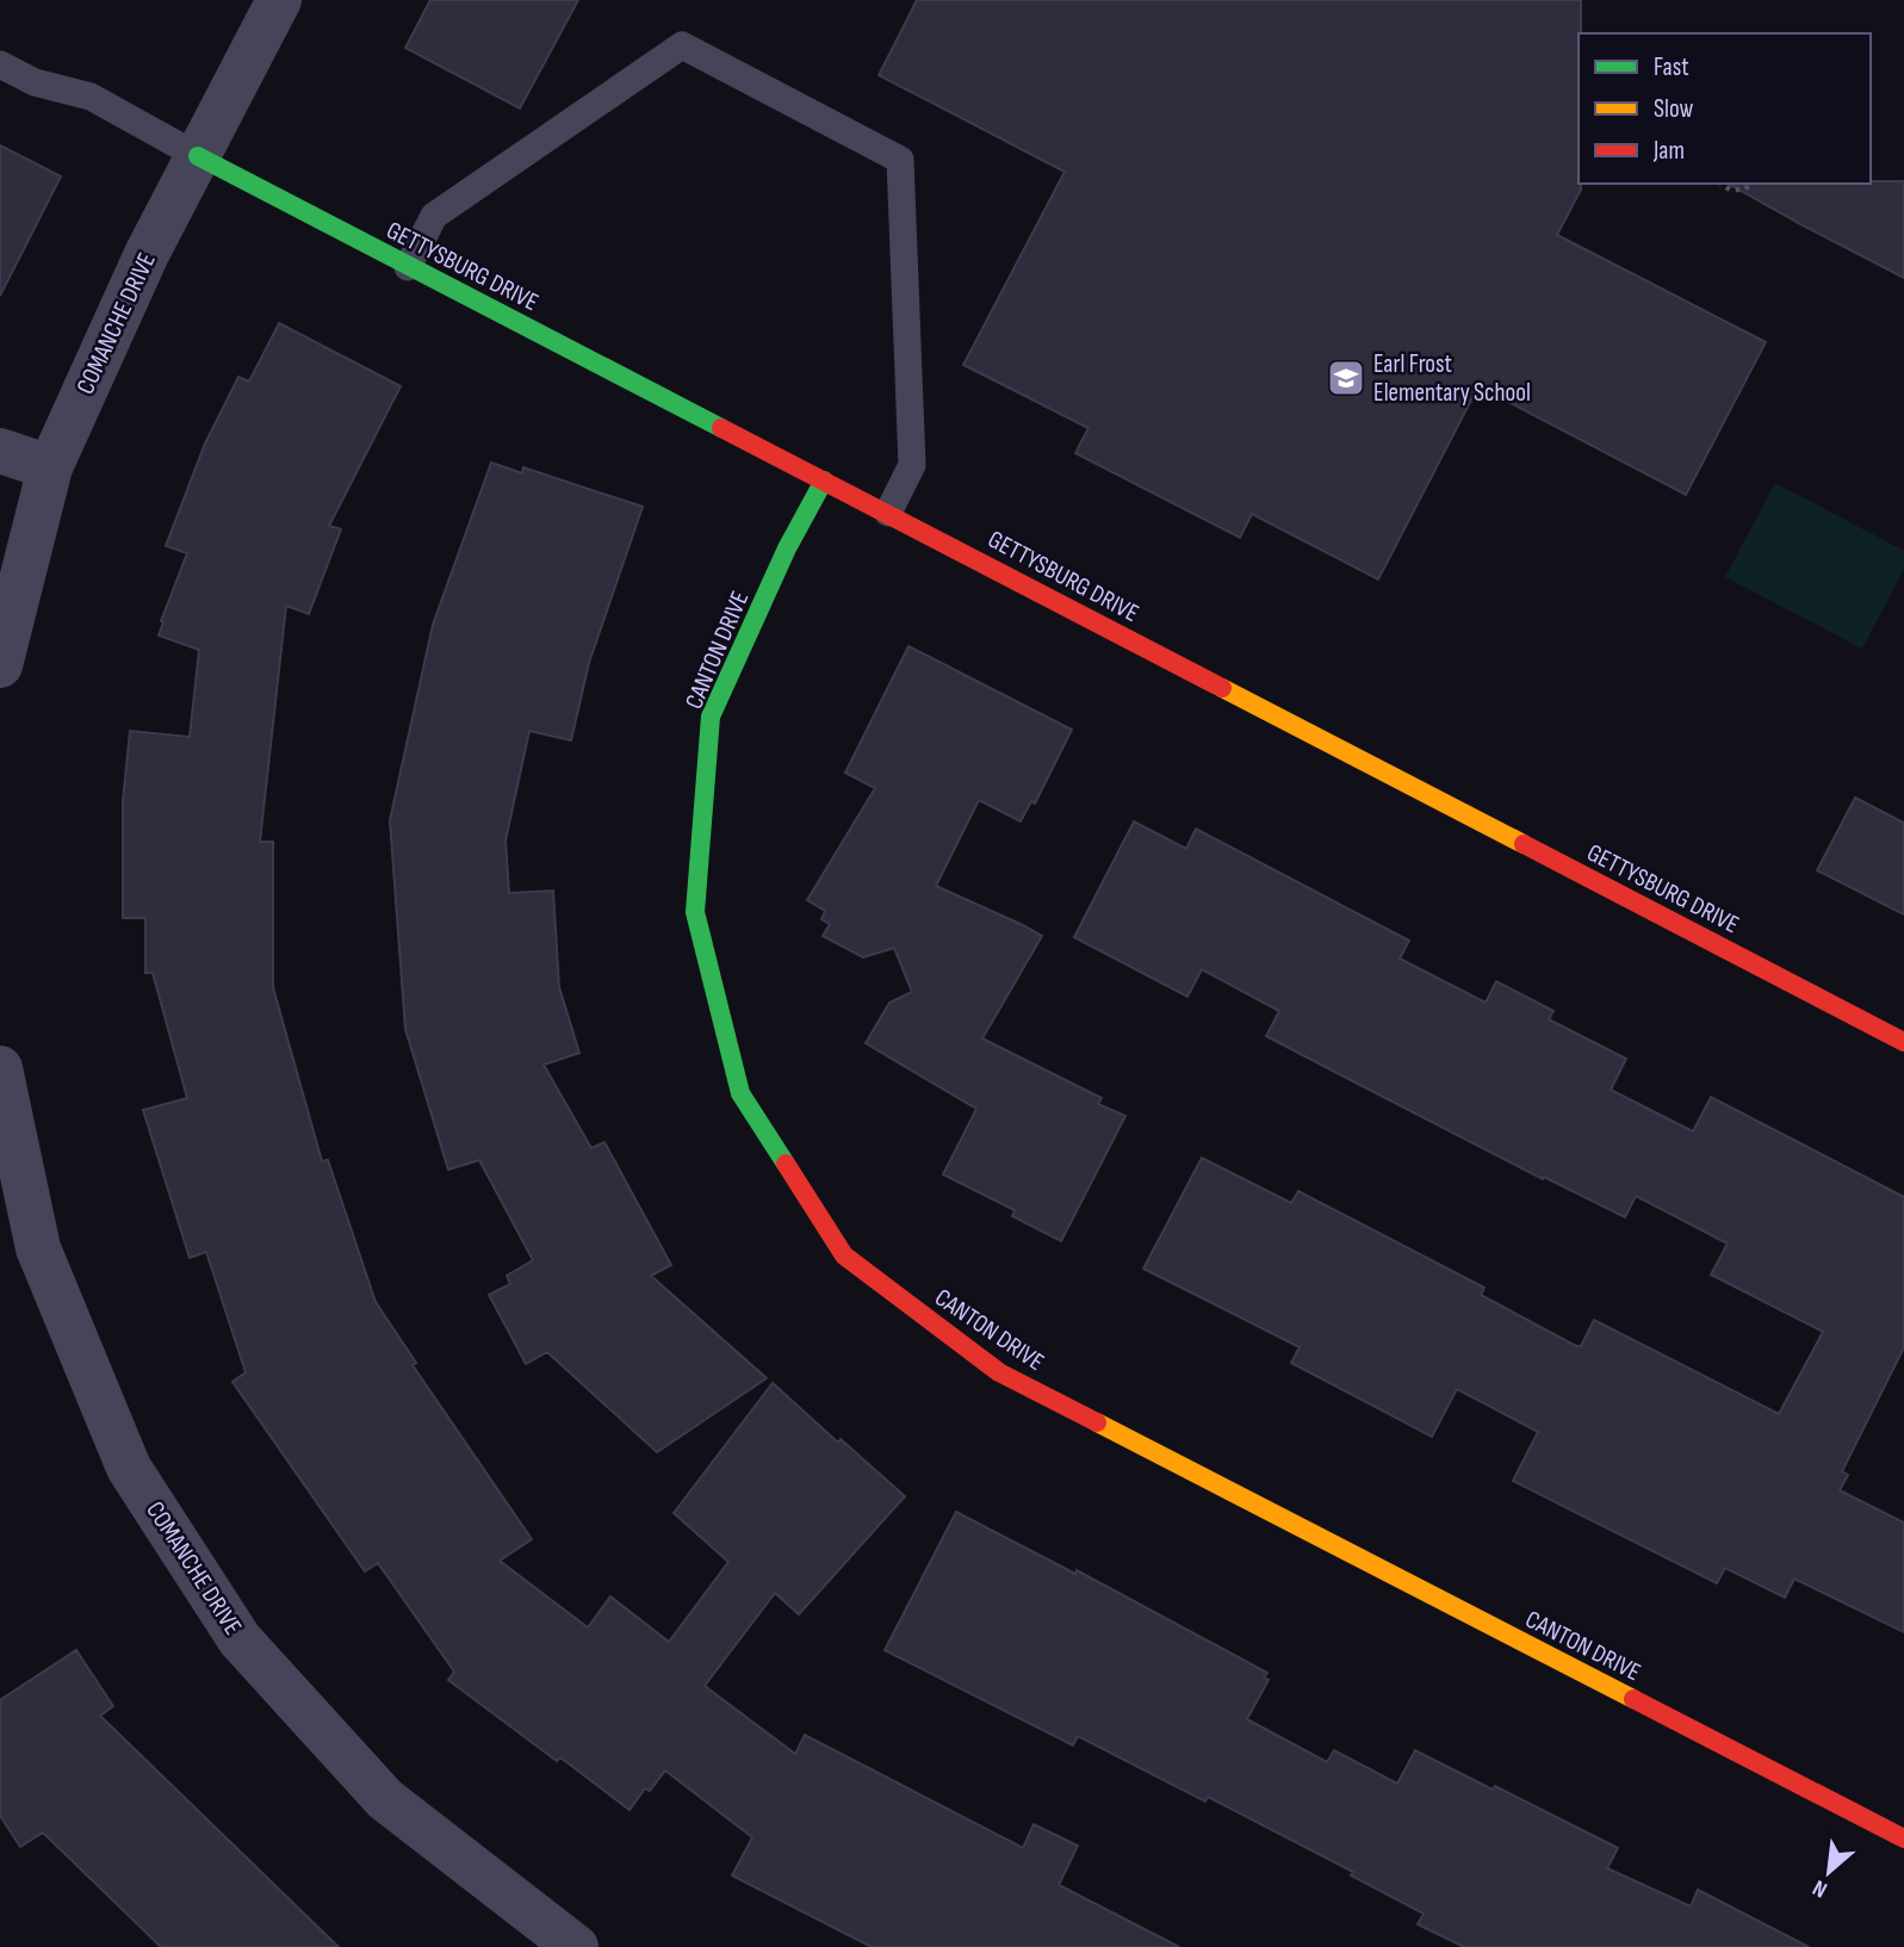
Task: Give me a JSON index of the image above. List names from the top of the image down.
{
  "streets": {
    "street": ["GETTYSBURG DRIVE", "COMANCHE DRIVE", "CANTON DRIVE"]
  },
  "crossings": [
    ["GETTYSBURG DRIVE", "COMANCHE DRIVE"],
    ["GETTYSBURG DRIVE", "CANTON DRIVE"]
  ],
  "places": {
    "school or university": ["Earl Frost Elementary School"]
  },
  "legend": ["Fast", "Slow", "Jam"],
  "north": "bottom left"
}
